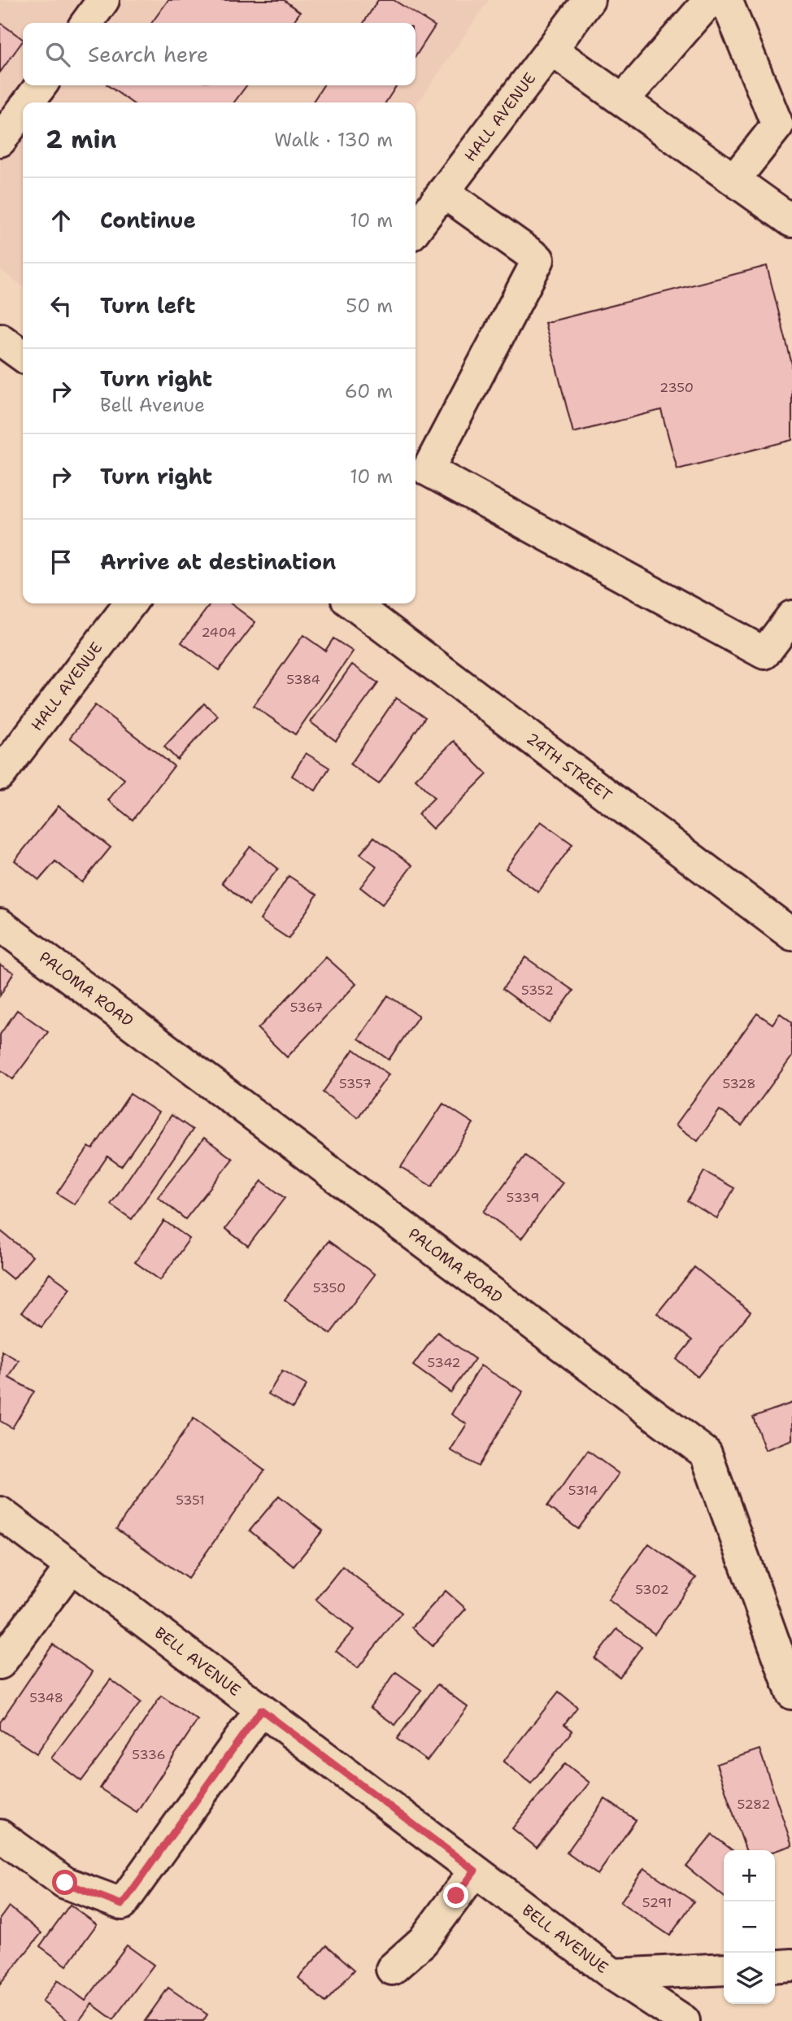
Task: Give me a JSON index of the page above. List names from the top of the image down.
{
  "streets": {
    "street": [
      "HALL AVENUE",
      "24TH STREET",
      "PALOMA ROAD",
      "BELL AVENUE"
    ]
  },
  "house_numbers": [
    "2350",
    "2404",
    "5384",
    "5352",
    "5367",
    "5357",
    "5328",
    "5339",
    "5350",
    "5342",
    "5314",
    "5351",
    "5302",
    "5348",
    "5336",
    "5282",
    "5291"
  ],
  "page": {
    "search": "Search here",
    "heading": ["2 min", "Walk · 130 m"],
    "list": [
      ["Continue", "10 m"],
      ["Turn left", "50 m"],
      ["Turn right", "Bell Avenue", "60 m"],
      ["Turn right", "10 m"],
      "Arrive at destination"
    ],
    "map_buttons": ["+", "−"]
  }
}
